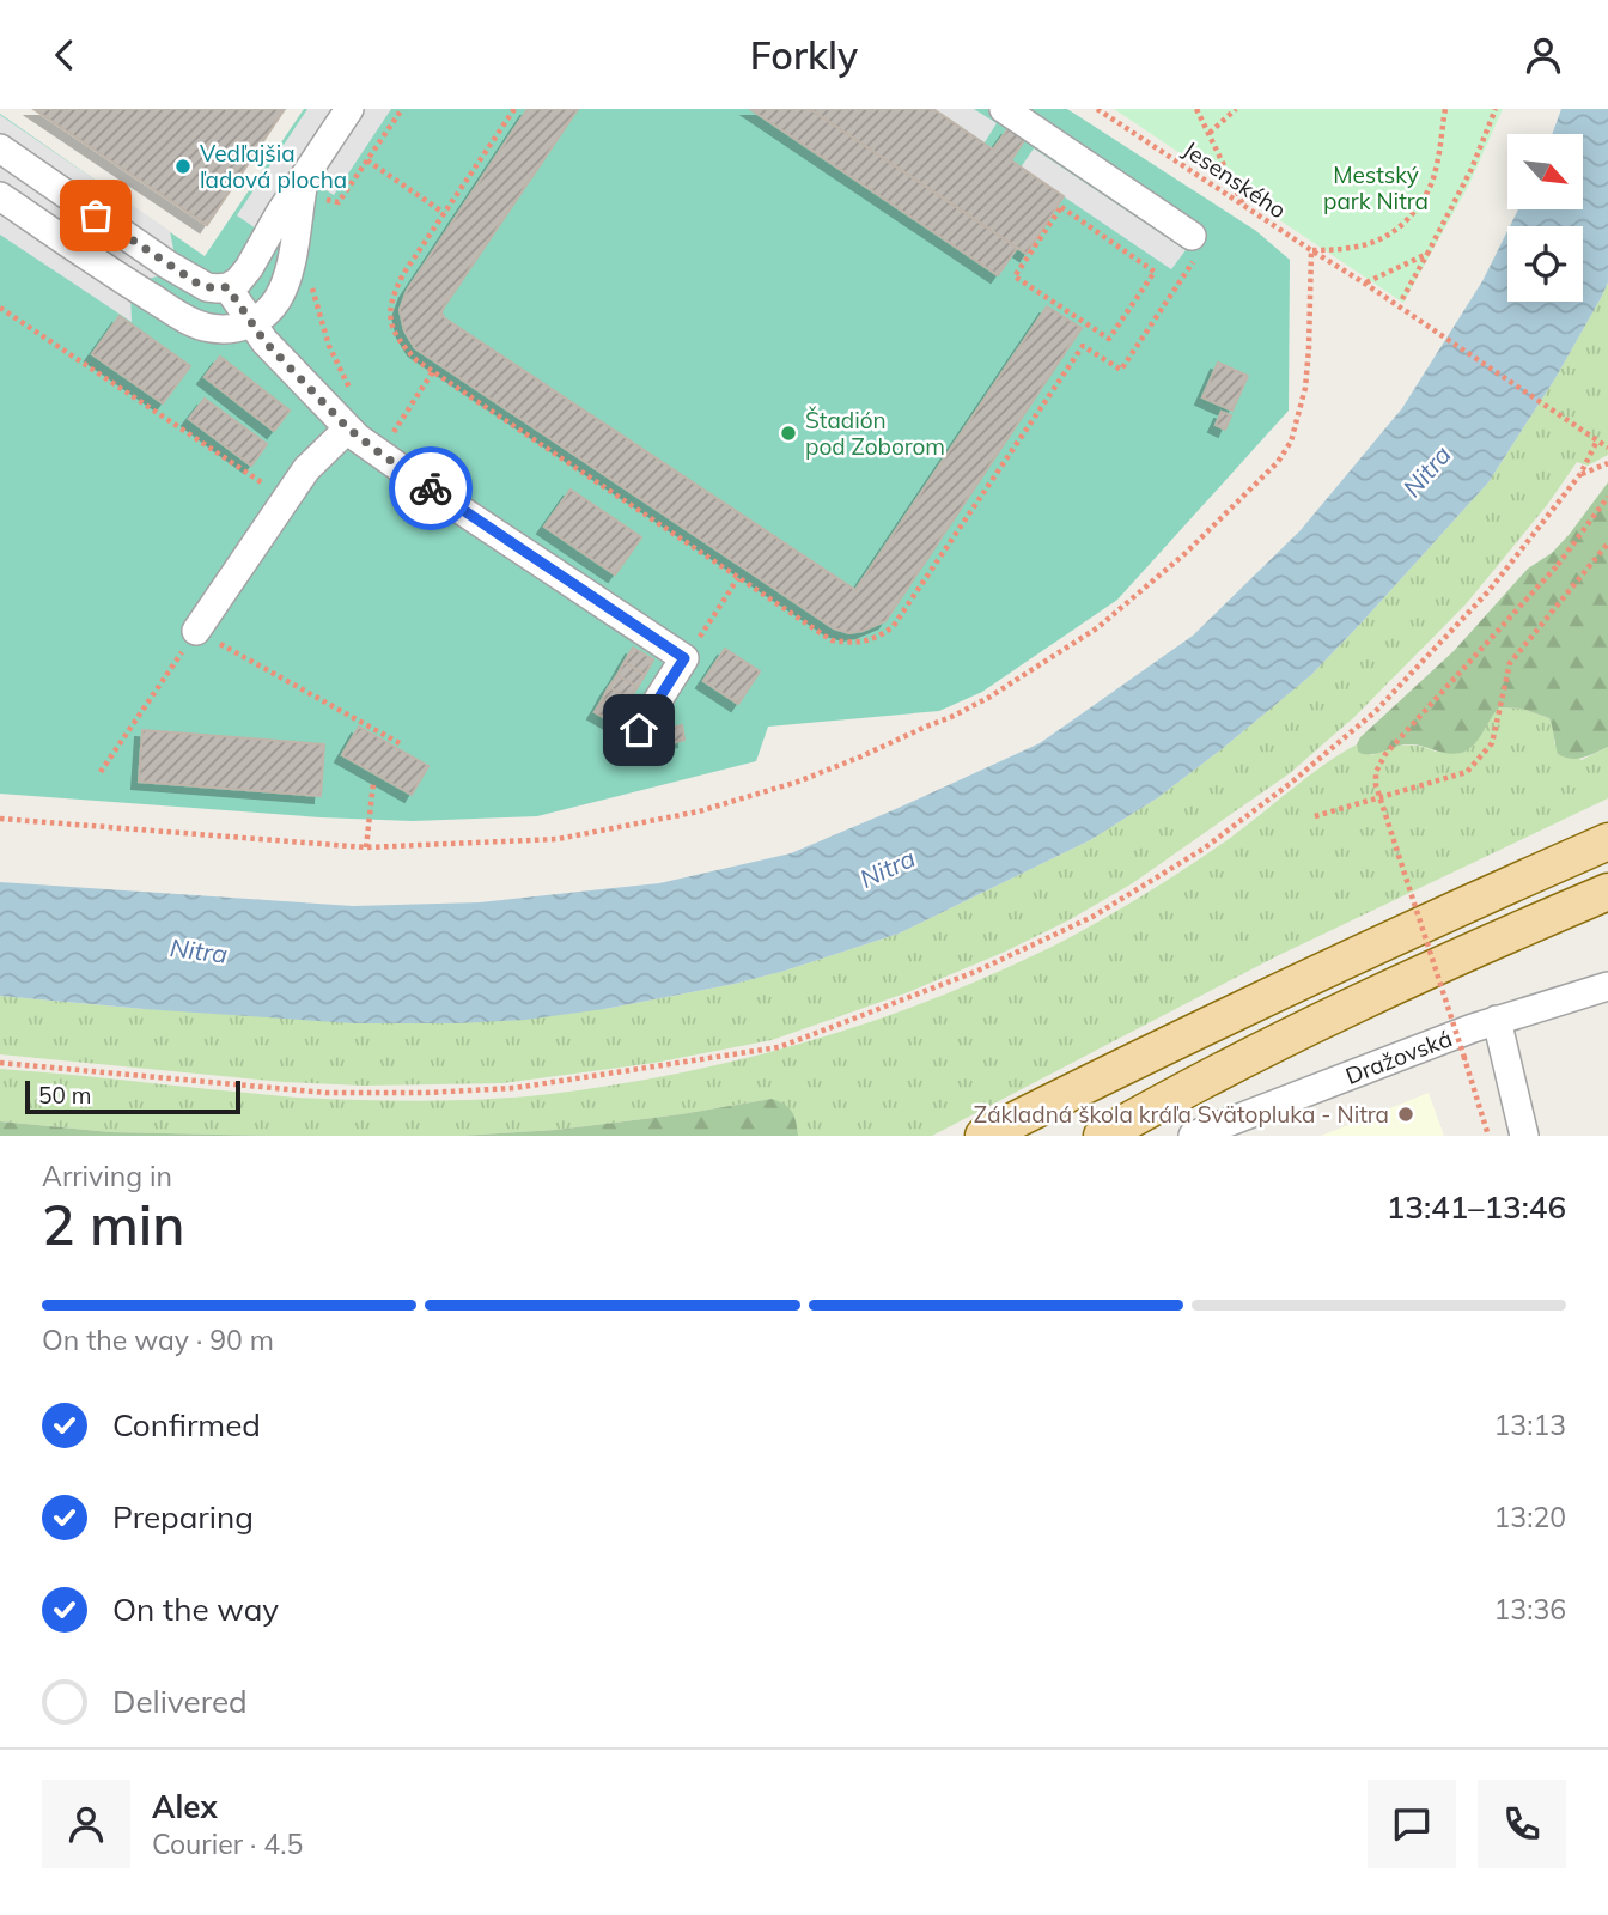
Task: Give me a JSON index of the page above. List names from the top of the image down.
{
  "streets": {
    "street": ["Dražovská"],
    "path": ["Jesenského"]
  },
  "water": ["Nitra"],
  "parks": ["Mestský park Nitra"],
  "places": ["Vedľajšia ľadová plocha", "Štadión pod Zoborom", "Základná škola kráľa Svätopluka - Nitra"],
  "scale_bar": "50 m",
  "north": "bottom right",
  "page": {
    "header": "Forkly",
    "scale": "50 m",
    "heading": ["2 min", "Arriving in", "13:41–13:46"],
    "panel": ["Alex", "Courier · 4.5"],
    "bar": "On the way · 90 m",
    "list": [
      ["Confirmed", "13:13"],
      ["Preparing", "13:20"],
      ["On the way", "13:36"],
      "Delivered"
    ]
  }
}
